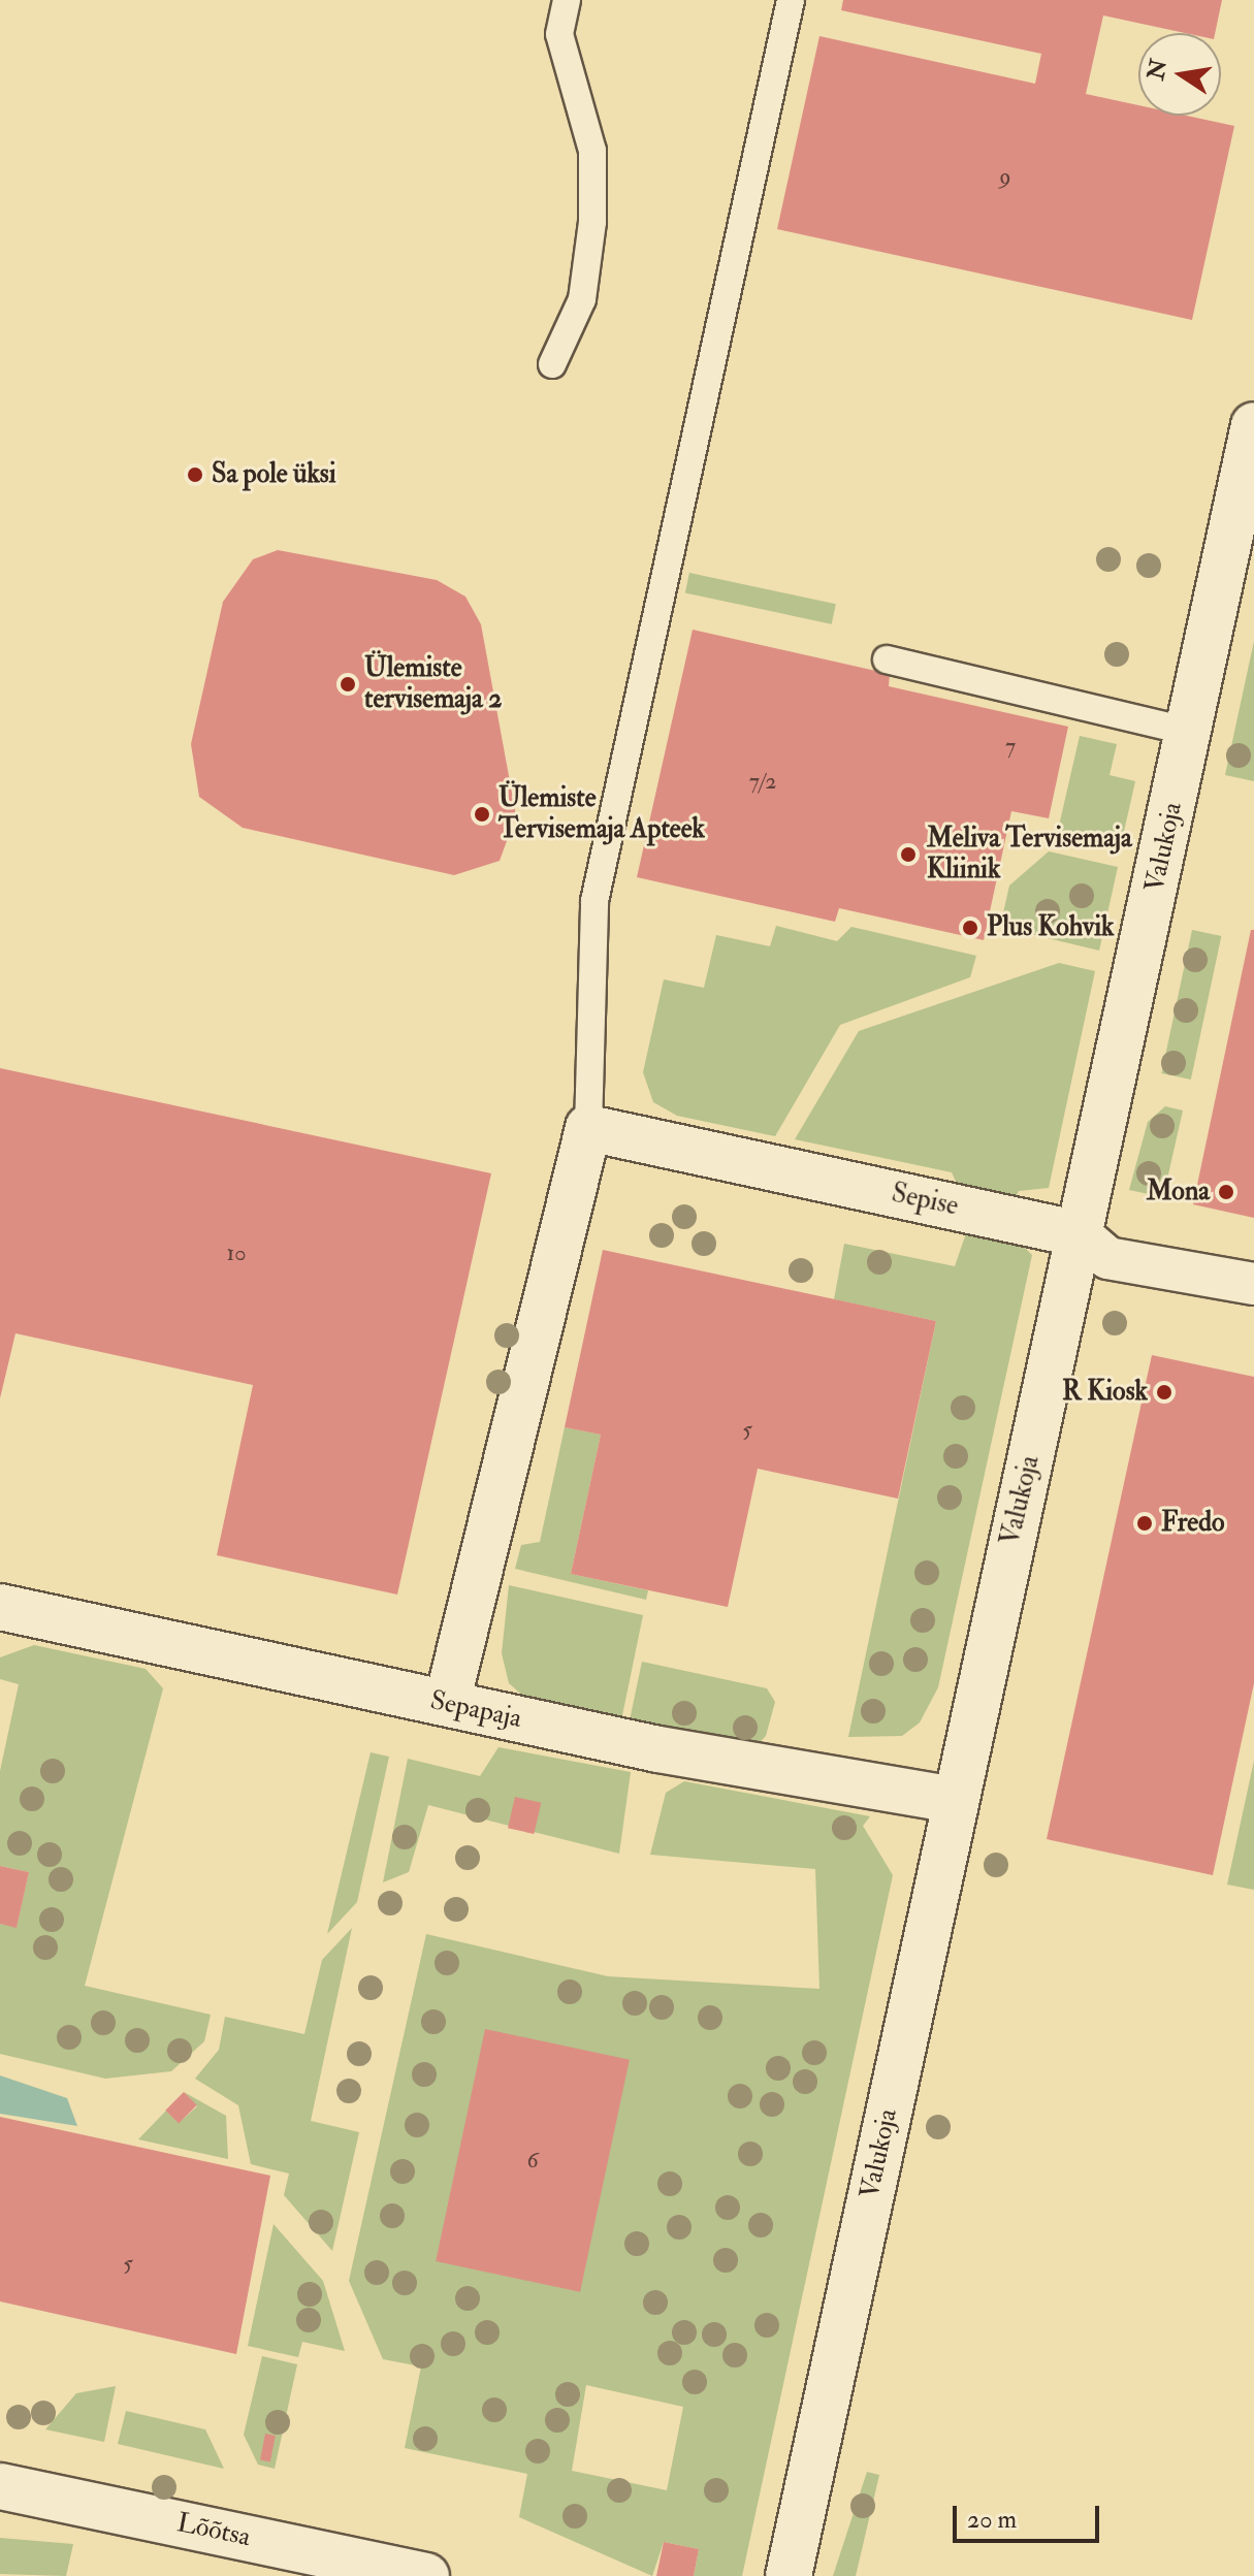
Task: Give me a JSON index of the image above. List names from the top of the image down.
{
  "streets": {
    "street": [
      "Valukoja",
      "Sepise",
      "Sepapaja",
      "Lõõtsa"
    ]
  },
  "crossings": [
    ["Valukoja", "Sepise"],
    ["Valukoja", "Sepapaja"]
  ],
  "places": [
    "Sa pole üksi",
    "Ülemiste tervisemaja 2",
    "Ülemiste Tervisemaja Apteek",
    "Meliva Tervisemaja Kliinik",
    "Plus Kohvik",
    "Mona",
    "R Kiosk",
    "Fredo"
  ],
  "house_numbers": [
    "9",
    "7",
    "7/2",
    "10",
    "5",
    "6",
    "5"
  ],
  "scale_bar": "20 m",
  "north": "left"
}
